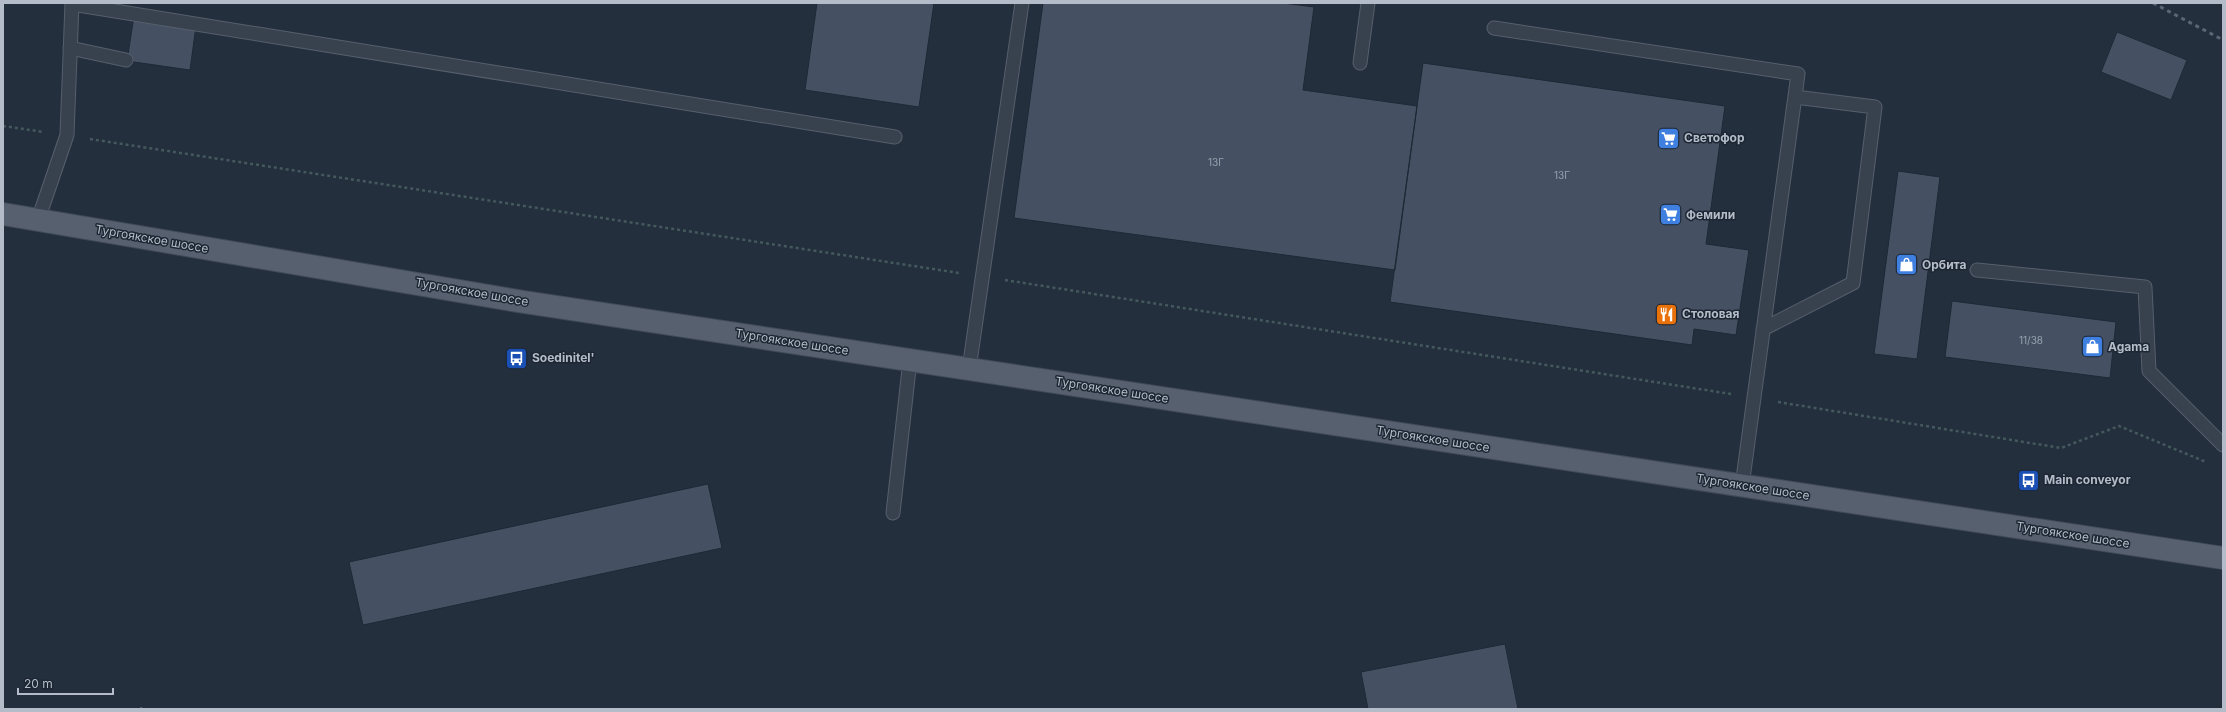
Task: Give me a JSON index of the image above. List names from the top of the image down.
{
  "streets": {
    "main road": ["Тургоякское шоссе"]
  },
  "places": {
    "supermarket": ["Светофор", "Фемили"],
    "shop": ["Орбита", "Agama"],
    "restaurant": ["Столовая"],
    "bus stop": ["Soedinitel'", "Main conveyor"]
  },
  "house_numbers": ["13Г", "13Г", "11/38"],
  "scale_bar": "20 m"
}
